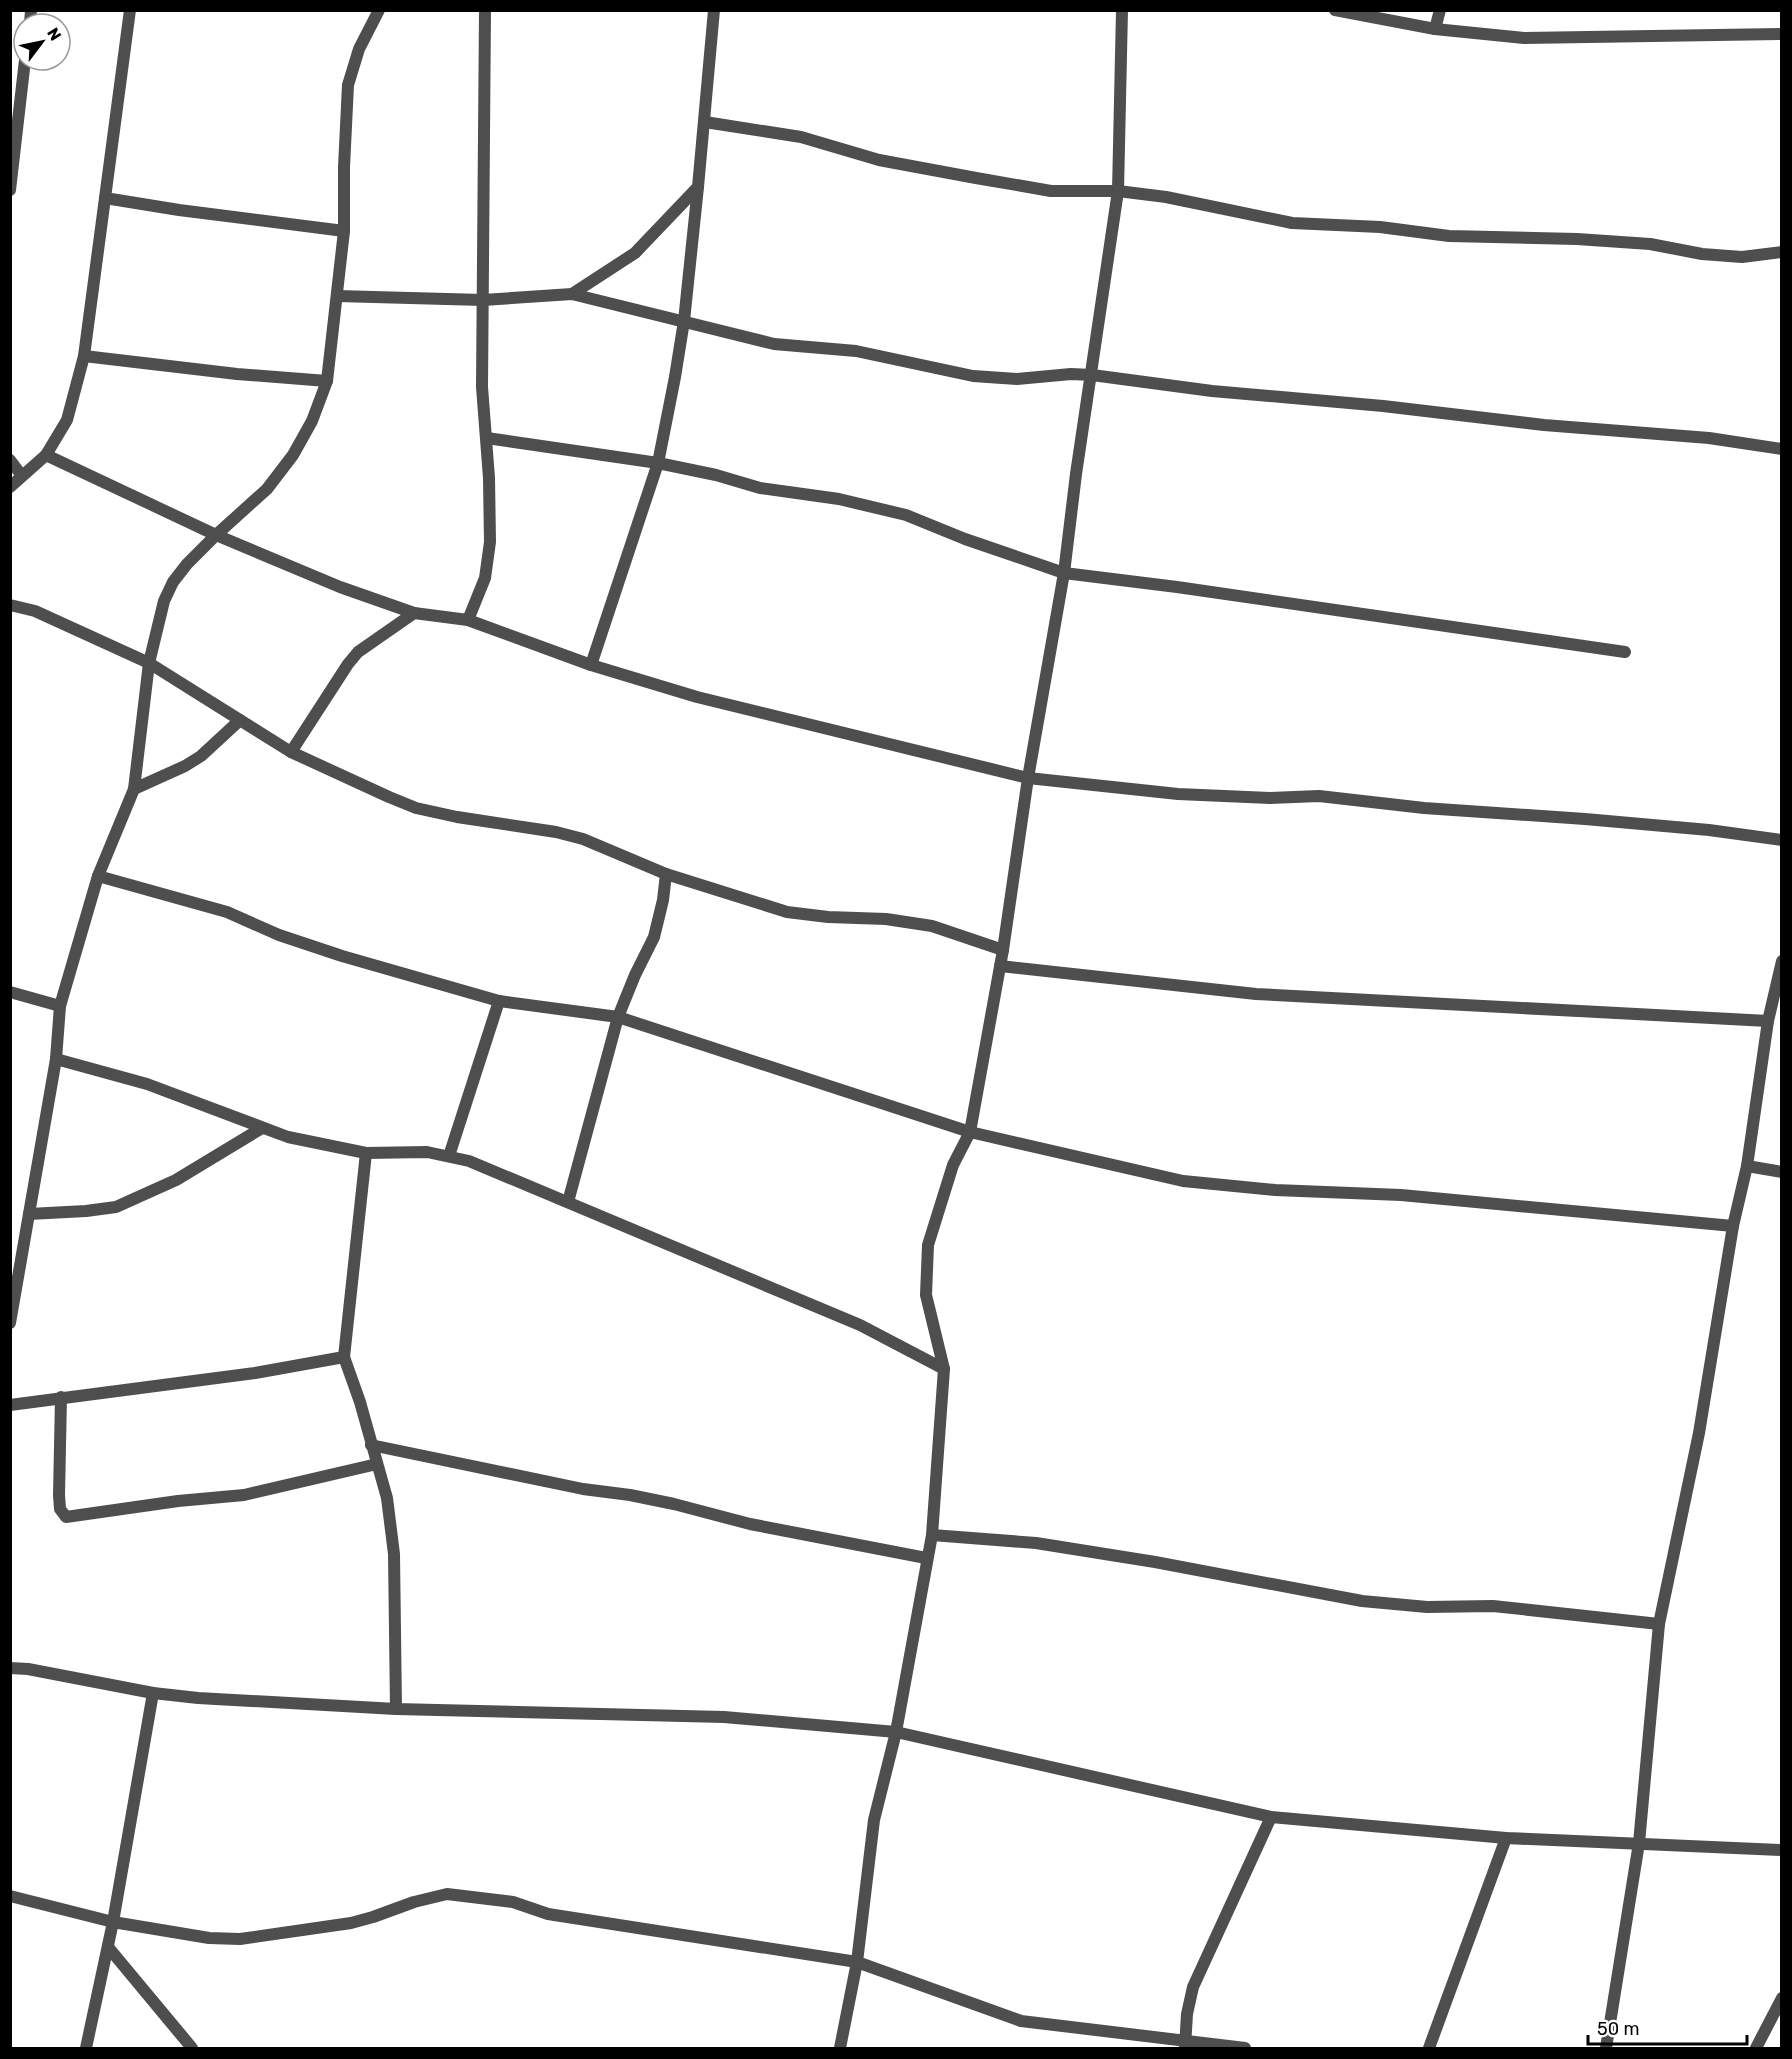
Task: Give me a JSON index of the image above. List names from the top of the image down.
{
  "scale_bar": "50 m",
  "north": "top right"
}
